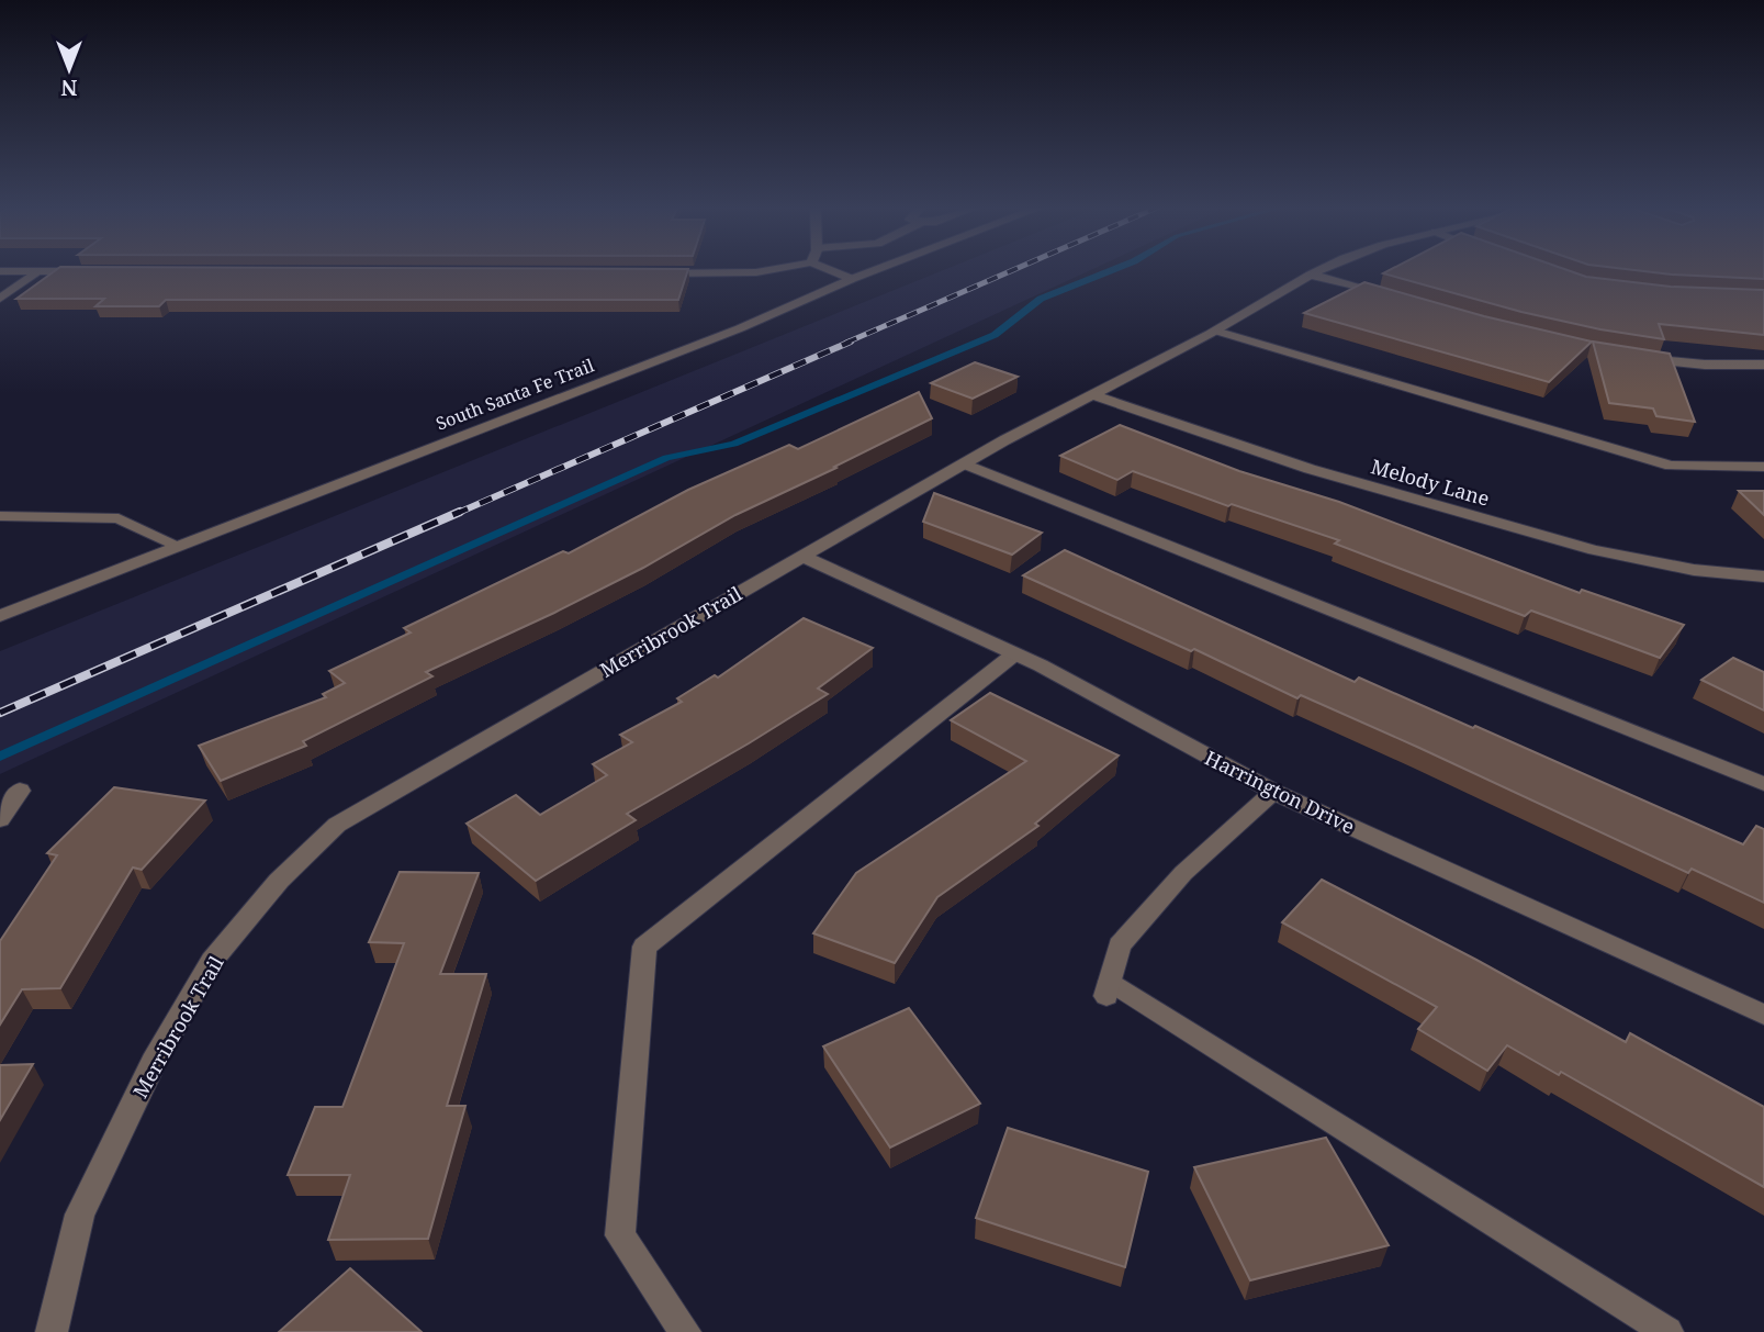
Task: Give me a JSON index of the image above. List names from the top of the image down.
{
  "streets": {
    "street": [
      "South Santa Fe Trail",
      "Melody Lane",
      "Merribrook Trail",
      "Harrington Drive"
    ]
  },
  "crossings": [
    ["Melody Lane", "Merribrook Trail"],
    ["Merribrook Trail", "Harrington Drive"]
  ],
  "north": "bottom"
}
